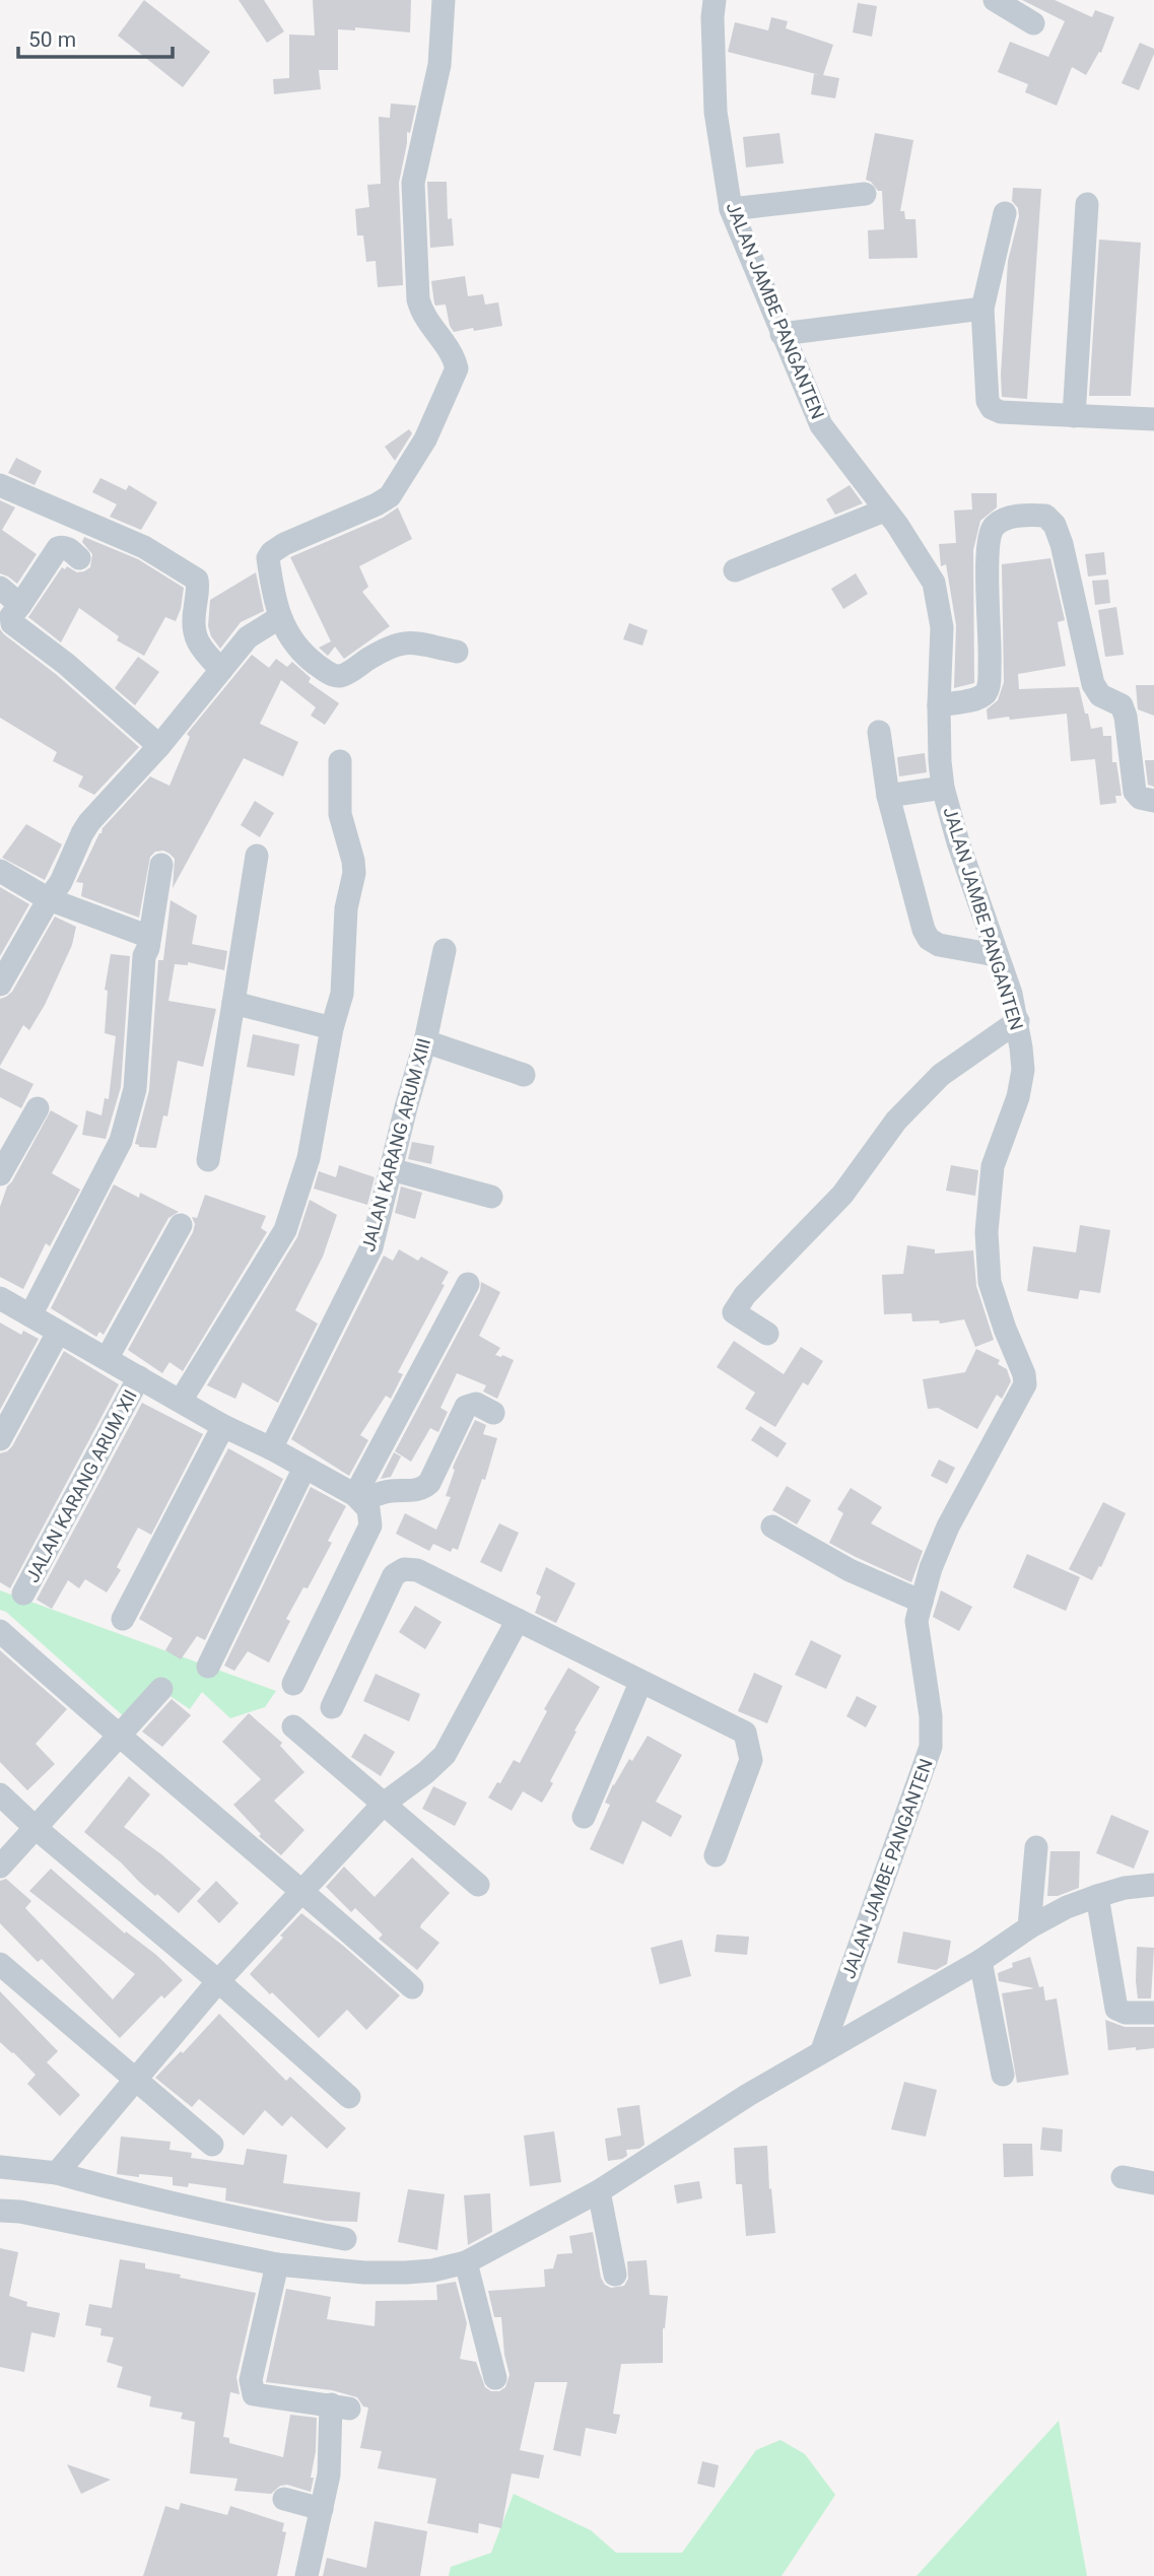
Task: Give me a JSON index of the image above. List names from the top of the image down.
{
  "streets": {
    "street": ["JALAN JAMBE PANGANTEN", "JALAN KARANG ARUM XIII", "JALAN KARANG ARUM XII"]
  },
  "scale_bar": "50 m"
}
